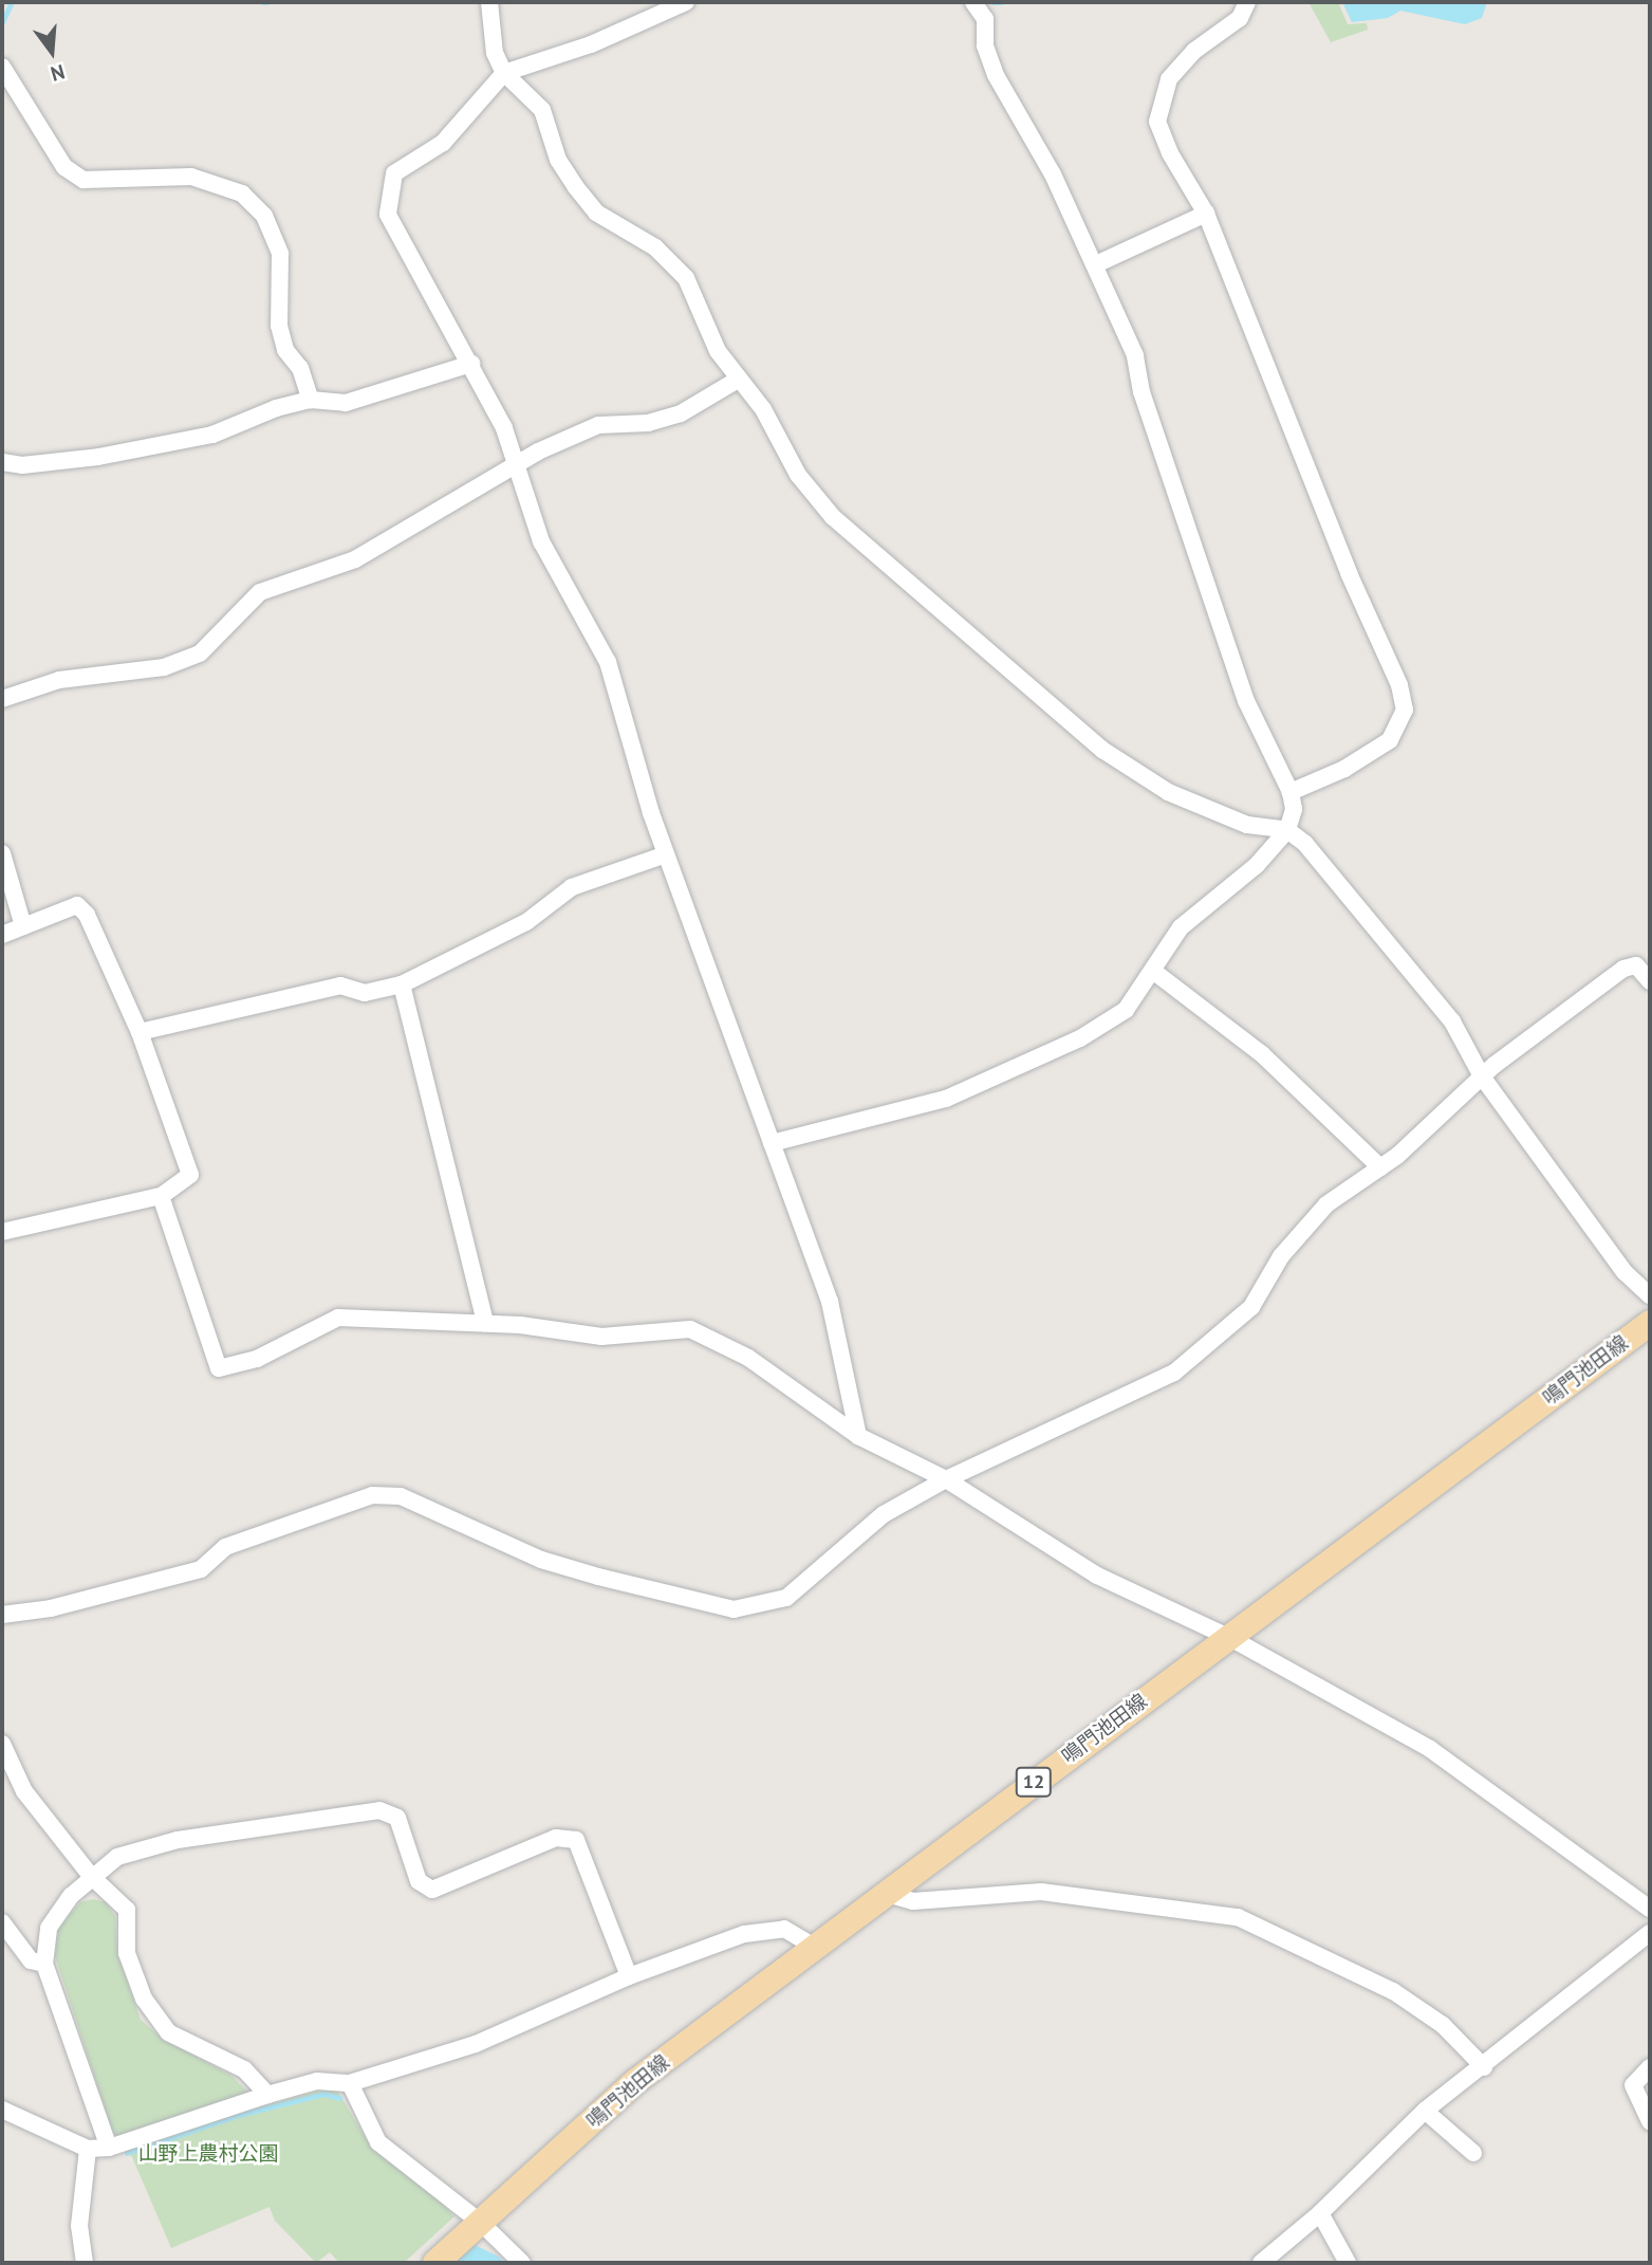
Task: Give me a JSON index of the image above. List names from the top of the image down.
{
  "streets": {
    "main road": ["鳴門池田線", "12"]
  },
  "parks": ["山野上農村公園"],
  "north": "bottom"
}
